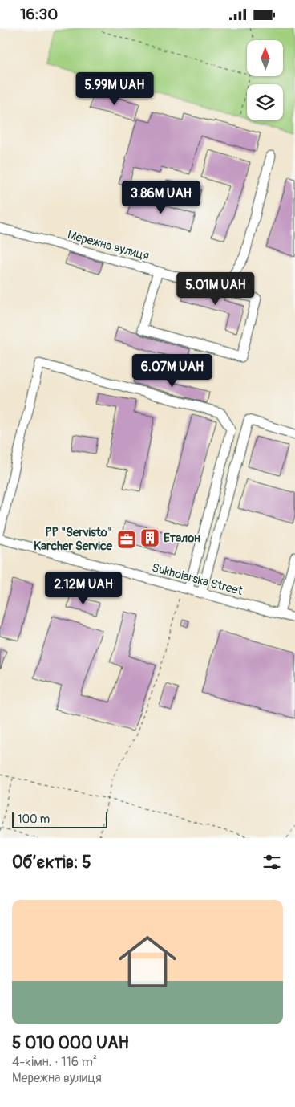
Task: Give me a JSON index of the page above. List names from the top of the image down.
{
  "streets": {
    "street": ["Мережна вулиця", "Sukhoiarska Street"]
  },
  "places": {
    "building": ["Еталон"],
    "office": ["PP \"Servisto\" Karcher Service"]
  },
  "scale_bar": "100 m",
  "north": "top",
  "page": {
    "status": "16:30",
    "price": [
      "5.99M UAH",
      "3.86M UAH",
      "5.01M UAH",
      "6.07M UAH",
      "2.12M UAH"
    ],
    "scale": "100 m",
    "heading": "Об’єктів: 5",
    "list": [
      {
        "name": "5 010 000 UAH",
        "note": "4-кімн. · 116 m² · Мережна вулиця"
      }
    ]
  }
}
